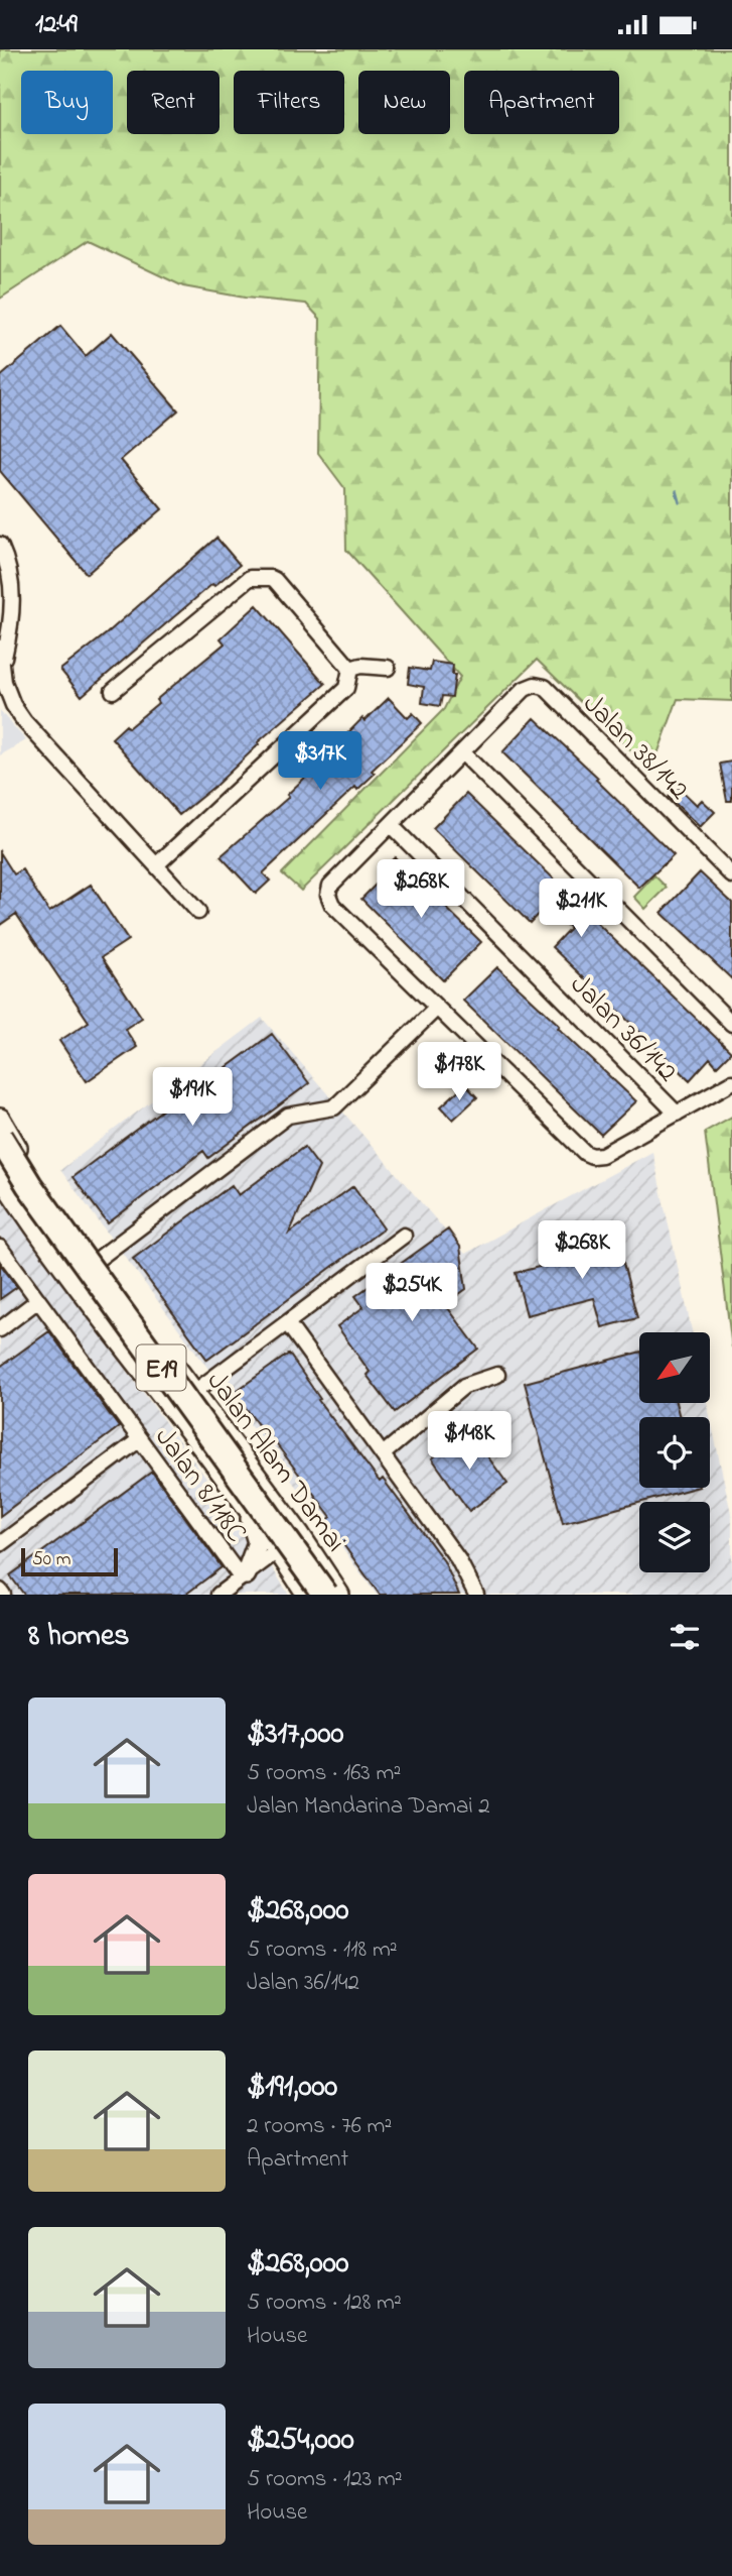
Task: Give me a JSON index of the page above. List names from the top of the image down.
{
  "streets": {
    "highway": ["E19"],
    "main road": ["Jalan Alam Damai"],
    "street": ["Jalan 38/142", "Jalan 36/142", "Jalan 8/118C"]
  },
  "scale_bar": "50 m",
  "north": "bottom left",
  "page": {
    "status": "12:49",
    "chip": [
      "Buy",
      "Rent",
      "Filters",
      "New",
      "Apartment"
    ],
    "price": [
      "$317K",
      "$268K",
      "$211K",
      "$178K",
      "$191K",
      "$268K",
      "$254K",
      "$148K"
    ],
    "scale": "50 m",
    "heading": "8 homes",
    "list": [
      {
        "name": "$317,000",
        "note": "5 rooms · 163 m² · Jalan Mandarina Damai 2"
      },
      {
        "name": "$268,000",
        "note": "5 rooms · 118 m² · Jalan 36/142"
      },
      {
        "name": "$191,000",
        "note": "2 rooms · 76 m² · Apartment"
      },
      {
        "name": "$268,000",
        "note": "5 rooms · 128 m² · House"
      },
      {
        "name": "$254,000",
        "note": "5 rooms · 123 m² · House"
      }
    ]
  }
}
